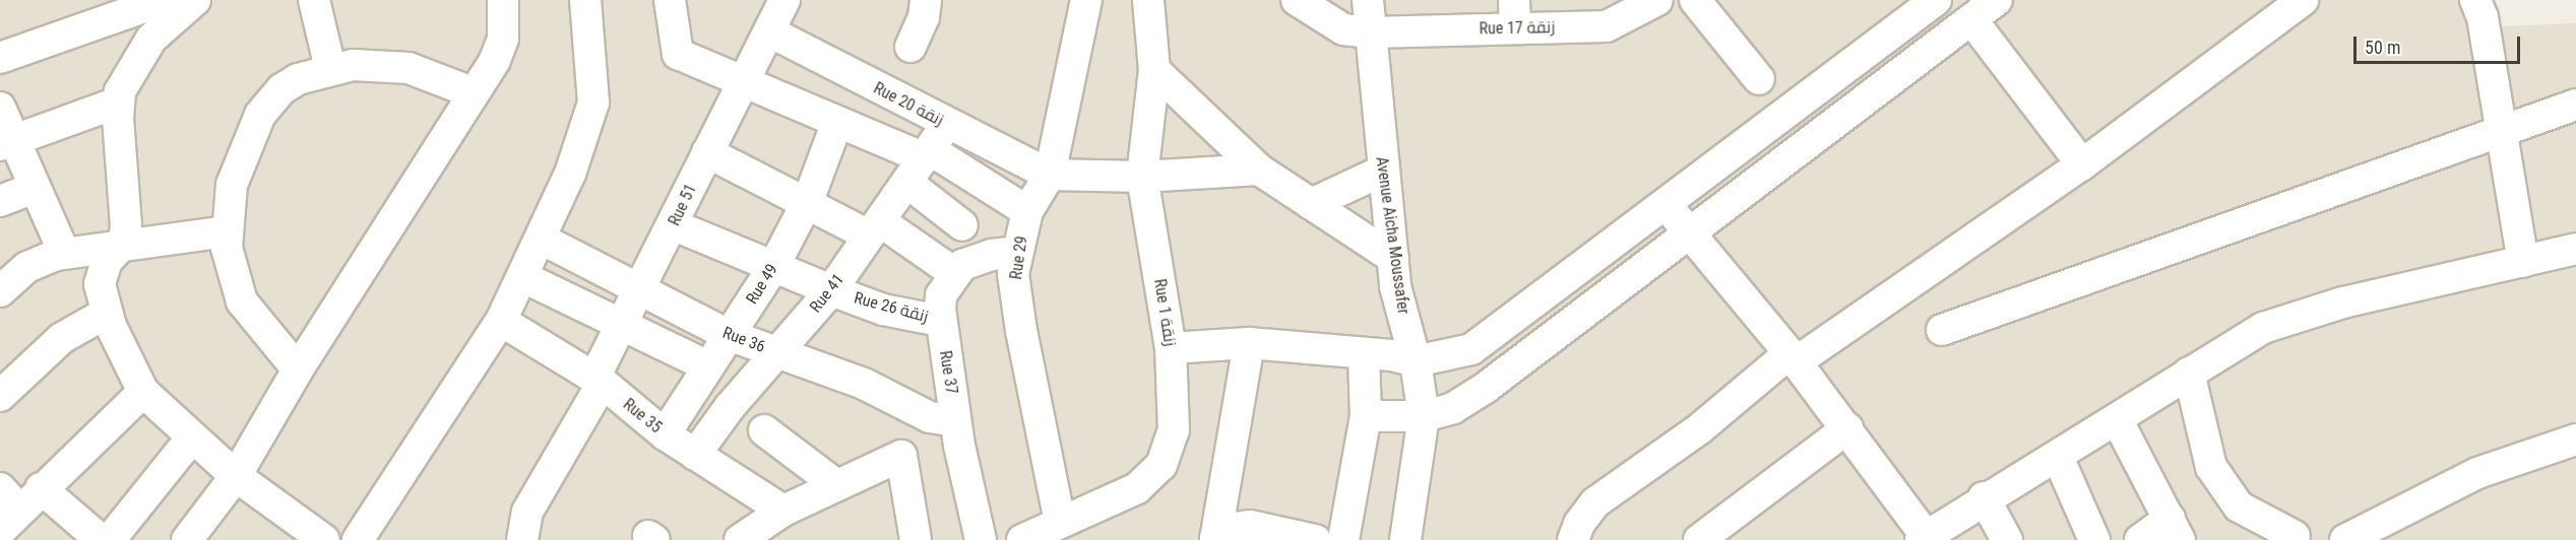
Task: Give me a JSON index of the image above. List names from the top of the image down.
{
  "streets": {
    "street": [
      "Rue 17 زنقة",
      "Rue 20 زنقة",
      "Rue 51",
      "Avenue Aicha Moussafer",
      "Rue 29",
      "Rue 49",
      "Rue 41",
      "Rue 26 زنقة",
      "Rue 1 زنقة",
      "Rue 36",
      "Rue 37",
      "Rue 35"
    ]
  },
  "crossings": [
    ["Rue 17 زنقة", "Avenue Aicha Moussafer"],
    ["Rue 20 زنقة", "Rue 51"],
    ["Rue 20 زنقة", "Rue 29"],
    ["Rue 20 زنقة", "Rue 41"],
    ["Rue 51", "Rue 26 زنقة"],
    ["Rue 51", "Rue 36"],
    ["Rue 51", "Rue 35"],
    ["Rue 29", "Rue 1 زنقة"],
    ["Rue 49", "Rue 26 زنقة"],
    ["Rue 49", "Rue 36"],
    ["Rue 49", "Rue 35"],
    ["Rue 41", "Rue 26 زنقة"],
    ["Rue 41", "Rue 36"],
    ["Rue 41", "Rue 35"],
    ["Rue 26 زنقة", "Rue 37"],
    ["Rue 36", "Rue 37"]
  ],
  "scale_bar": "50 m"
}
